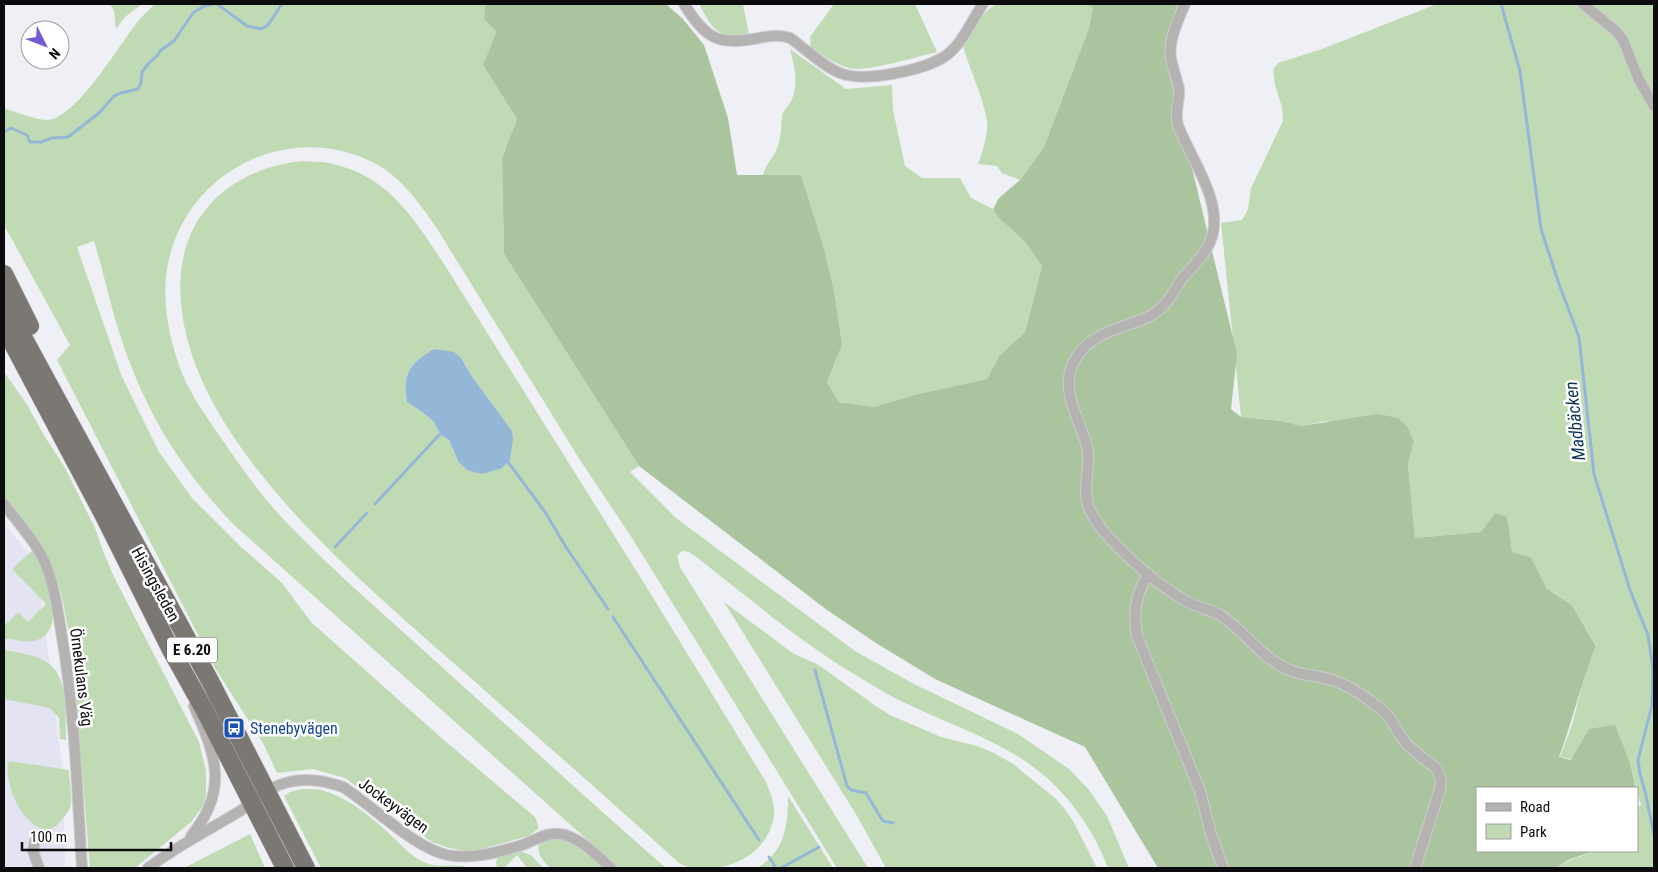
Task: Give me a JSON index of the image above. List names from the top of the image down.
{
  "streets": {
    "highway": ["Hisingsleden", "E 6.20"],
    "street": ["Örnekulans Väg", "Jockeyvägen"]
  },
  "crossings": [
    ["Hisingsleden", "Jockeyvägen"]
  ],
  "water": ["Madbäcken"],
  "places": {
    "bus stop": ["Stenebyvägen"]
  },
  "legend": ["Road", "Park"],
  "scale_bar": "100 m",
  "north": "bottom right"
}
